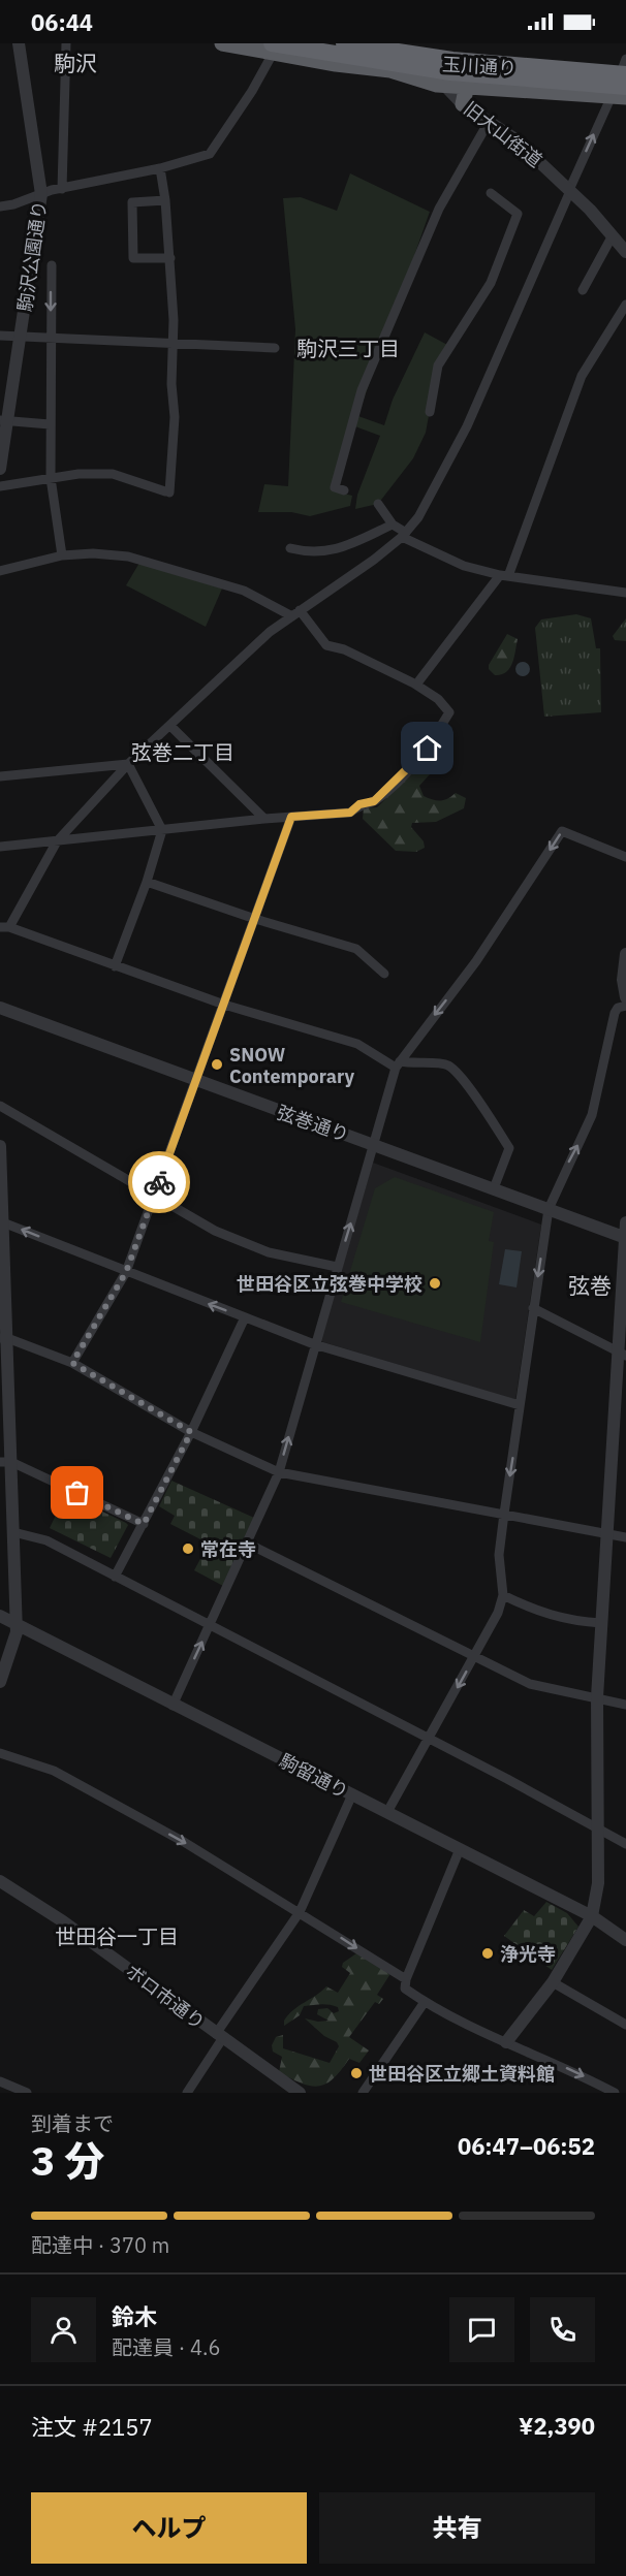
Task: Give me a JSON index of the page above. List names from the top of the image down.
{
  "streets": {
    "highway": ["玉川通り"],
    "street": [
      "旧大山街道",
      "駒沢公園通り",
      "弦巻通り",
      "駒留通り",
      "ボロ市通り"
    ]
  },
  "crossings": [
    ["玉川通り", "旧大山街道"]
  ],
  "districts": [
    "駒沢",
    "駒沢三丁目",
    "弦巻二丁目",
    "弦巻",
    "世田谷一丁目"
  ],
  "places": [
    "SNOW Contemporary",
    "世田谷区立弦巻中学校",
    "常在寺",
    "浄光寺",
    "世田谷区立郷土資料館"
  ],
  "page": {
    "status": "06:44",
    "heading": ["3 分", "到着まで", "06:47–06:52"],
    "panel": [
      "鈴木",
      "配達員 · 4.6",
      "注文 #2157",
      "¥2,390"
    ],
    "bar": "配達中 · 370 m",
    "buttons": ["ヘルプ", "共有"]
  }
}
